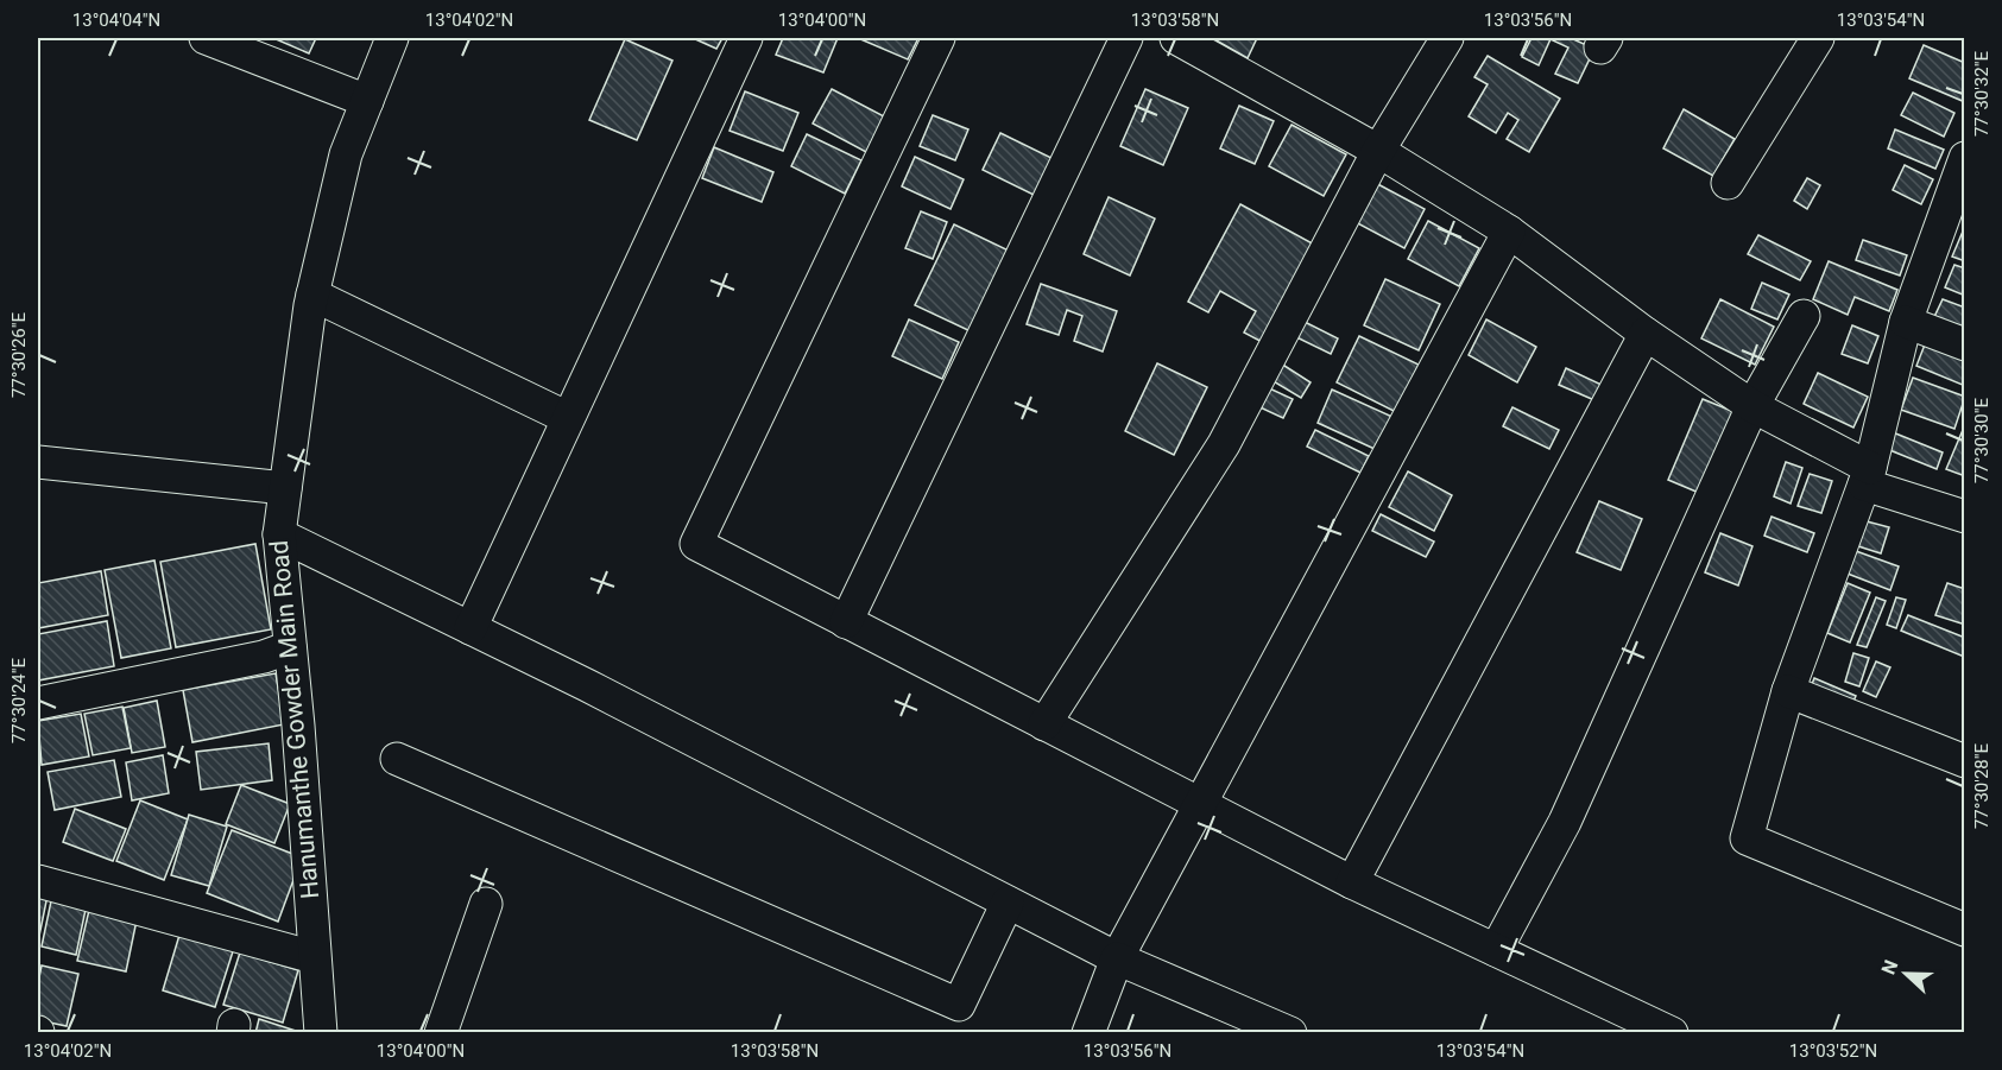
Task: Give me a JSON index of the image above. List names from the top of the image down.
{
  "streets": {
    "street": ["Hanumanthe Gowder Main Road"]
  },
  "north": "left",
  "coordinates": [
    "13°04'04\"N",
    "13°04'02\"N",
    "13°04'00\"N",
    "13°03'58\"N",
    "13°03'56\"N",
    "13°03'54\"N",
    "77°30'32\"E",
    "77°30'26\"E",
    "77°30'30\"E",
    "77°30'24\"E",
    "77°30'28\"E",
    "13°03'52\"N"
  ]
}
